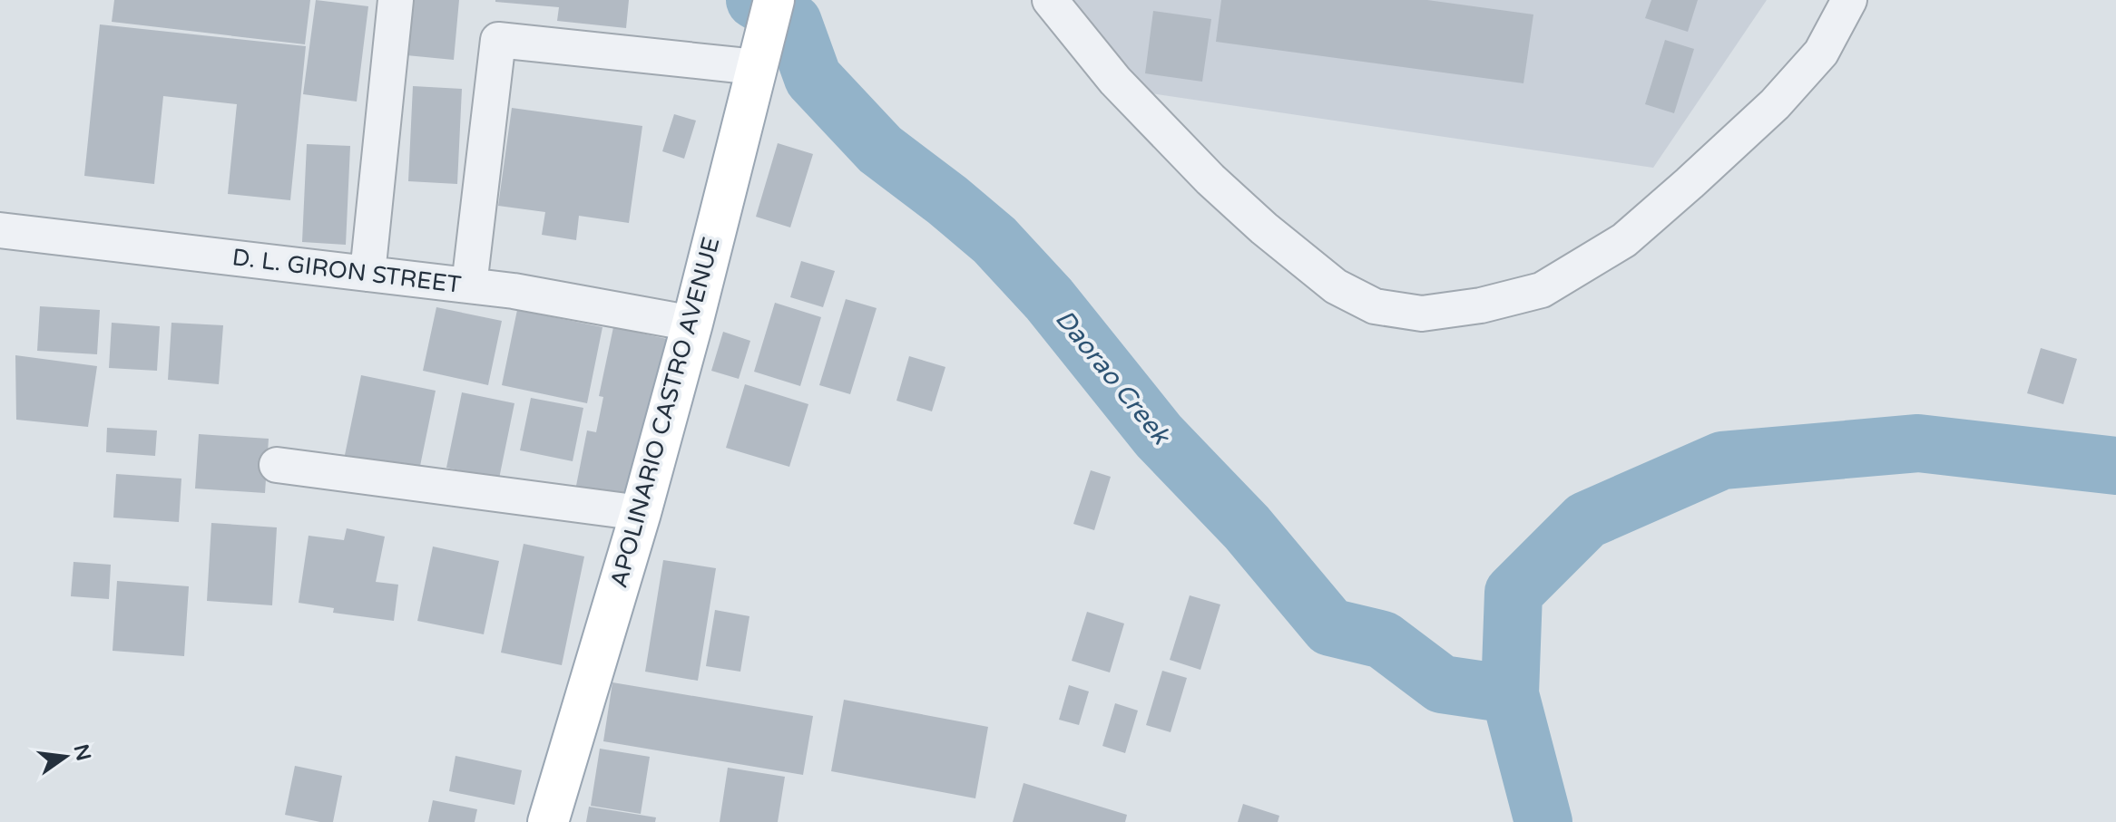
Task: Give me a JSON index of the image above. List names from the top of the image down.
{
  "streets": {
    "main road": ["APOLINARIO CASTRO AVENUE"],
    "street": ["D. L. GIRON STREET"]
  },
  "crossings": [
    ["D. L. GIRON STREET", "APOLINARIO CASTRO AVENUE"]
  ],
  "water": ["Daorao Creek"],
  "north": "right"
}
